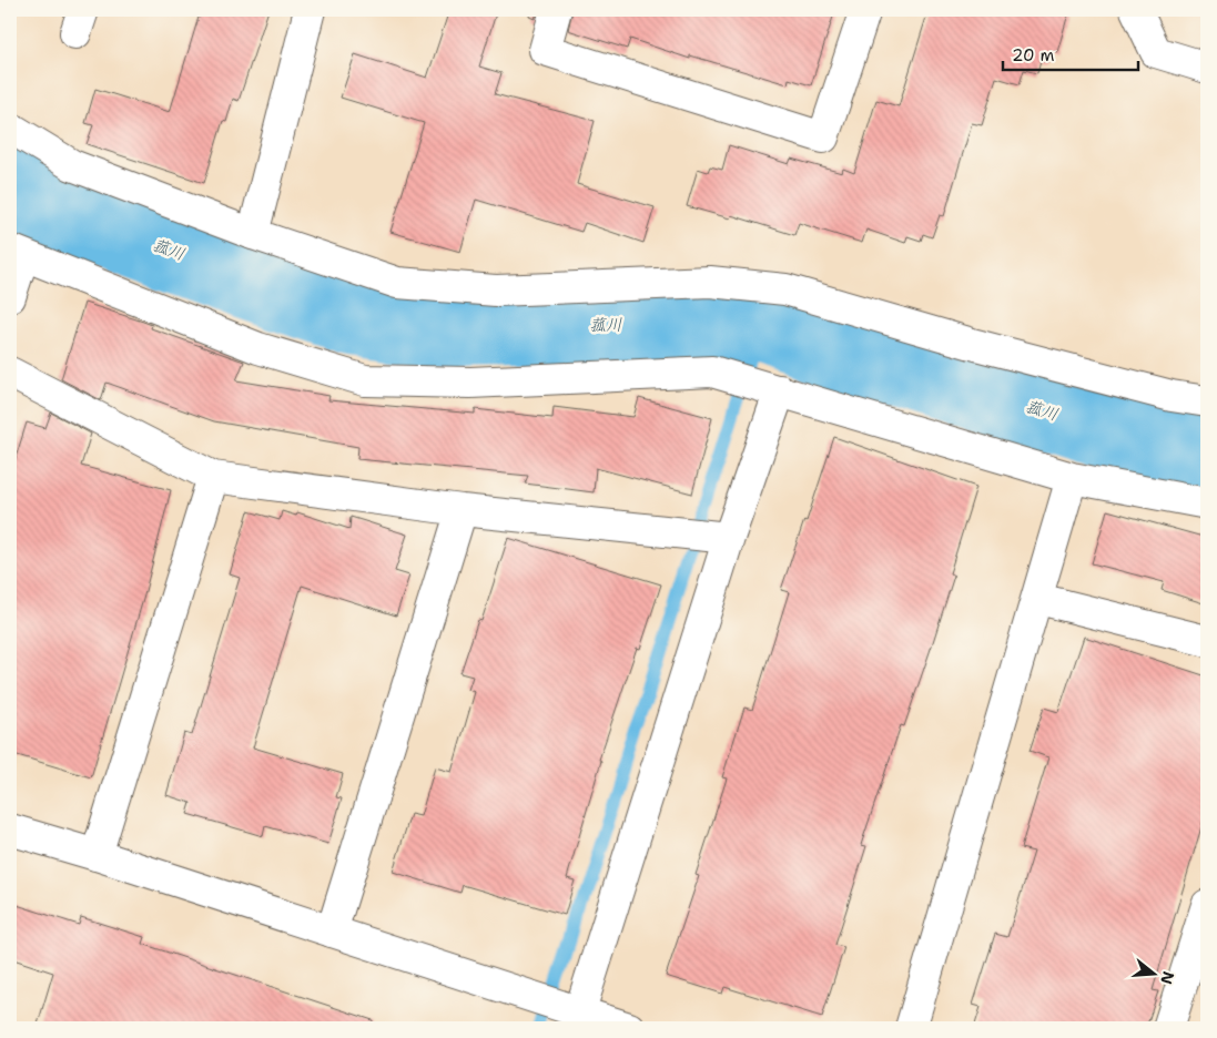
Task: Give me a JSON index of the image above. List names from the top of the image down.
{
  "water": ["菰川"],
  "scale_bar": "20 m",
  "north": "right"
}
